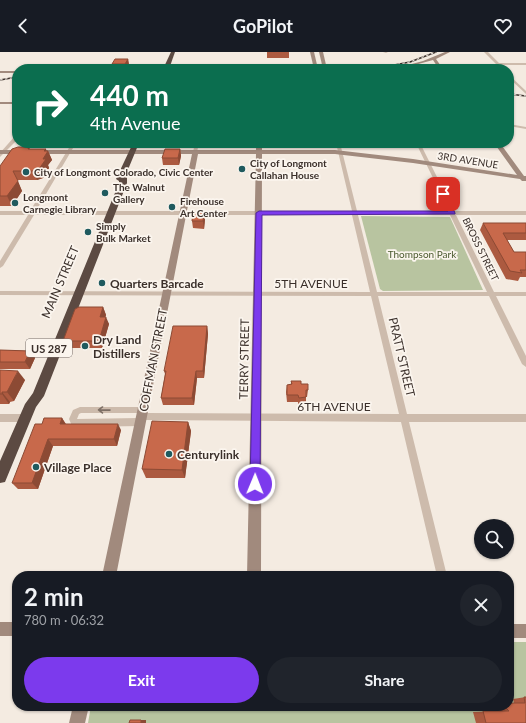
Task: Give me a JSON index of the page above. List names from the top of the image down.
{
  "streets": {
    "highway": ["MAIN STREET", "US 287"],
    "street": [
      "3RD AVENUE",
      "BROSS STREET",
      "5TH AVENUE",
      "PRATT STREET",
      "TERRY STREET",
      "COFFMAN STREET",
      "6TH AVENUE"
    ]
  },
  "crossings": [
    ["3RD AVENUE", "BROSS STREET"],
    ["3RD AVENUE", "MAIN STREET"],
    ["3RD AVENUE", "PRATT STREET"],
    ["3RD AVENUE", "TERRY STREET"],
    ["3RD AVENUE", "COFFMAN STREET"],
    ["BROSS STREET", "5TH AVENUE"],
    ["MAIN STREET", "5TH AVENUE"],
    ["5TH AVENUE", "PRATT STREET"],
    ["5TH AVENUE", "TERRY STREET"],
    ["5TH AVENUE", "COFFMAN STREET"],
    ["PRATT STREET", "6TH AVENUE"],
    ["TERRY STREET", "6TH AVENUE"],
    ["COFFMAN STREET", "6TH AVENUE"]
  ],
  "parks": ["Thompson Park"],
  "places": [
    "City of Longmont Callahan House",
    "City of Longmont Colorado, Civic Center",
    "The Walnut Gallery",
    "Longmont Carnegie Library",
    "Firehouse Art Center",
    "Simply Bulk Market",
    "Quarters Barcade",
    "Dry Land Distillers",
    "Centurylink",
    "Village Place"
  ],
  "page": {
    "header": "GoPilot",
    "turn": ["440 m", "4th Avenue"],
    "heading": ["2 min", "780 m · 06:32"],
    "buttons": ["Exit", "Share"]
  }
}
